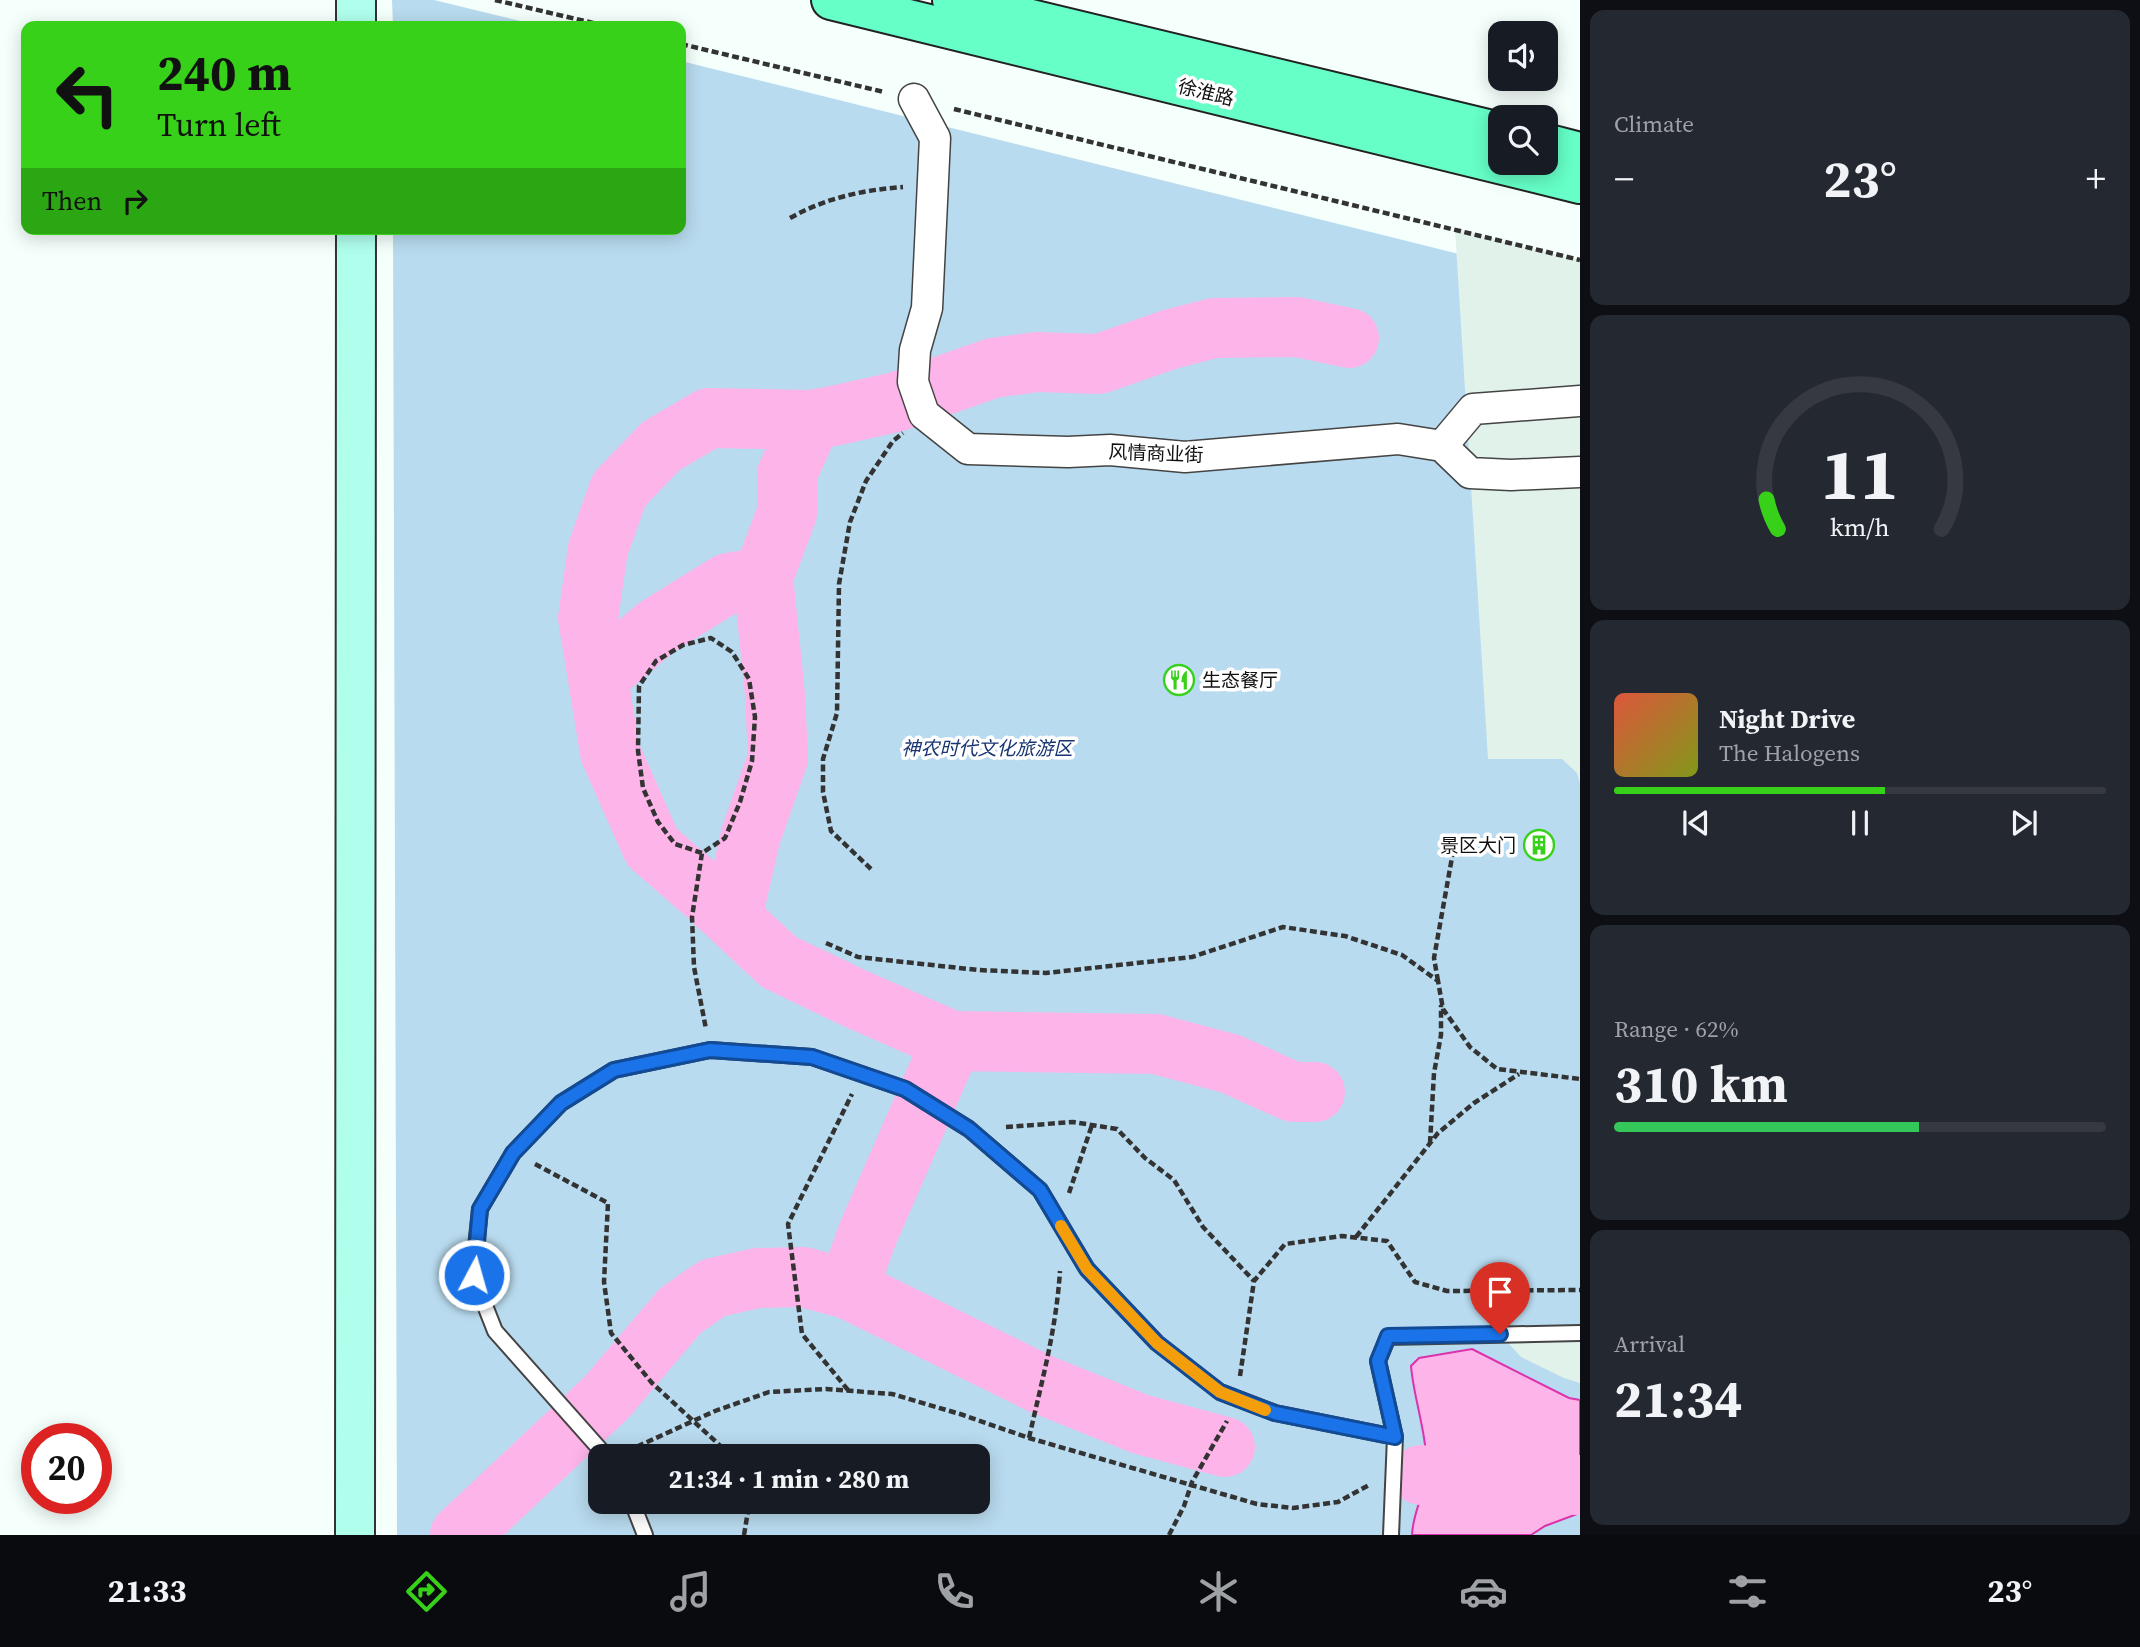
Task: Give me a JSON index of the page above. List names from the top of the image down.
{
  "streets": {
    "main road": ["徐淮路"],
    "street": ["风情商业街"]
  },
  "parks": ["神农时代文化旅游区"],
  "places": {
    "restaurant": ["生态餐厅"],
    "building": ["景区大门"]
  },
  "page": {
    "tile": [
      "Climate",
      ["Range · 62%", "310 km"],
      ["Arrival", "21:34"]
    ],
    "turn": ["240 m", "Turn left"],
    "heat": ["−", "23°", "+"],
    "then": "Then",
    "song": ["Night Drive", "The Halogens"],
    "limit": "20",
    "trip": "21:34 · 1 min · 280 m",
    "tabs": ["21:33", "23°"],
    "gauge": ["11", "km/h"]
  }
}
